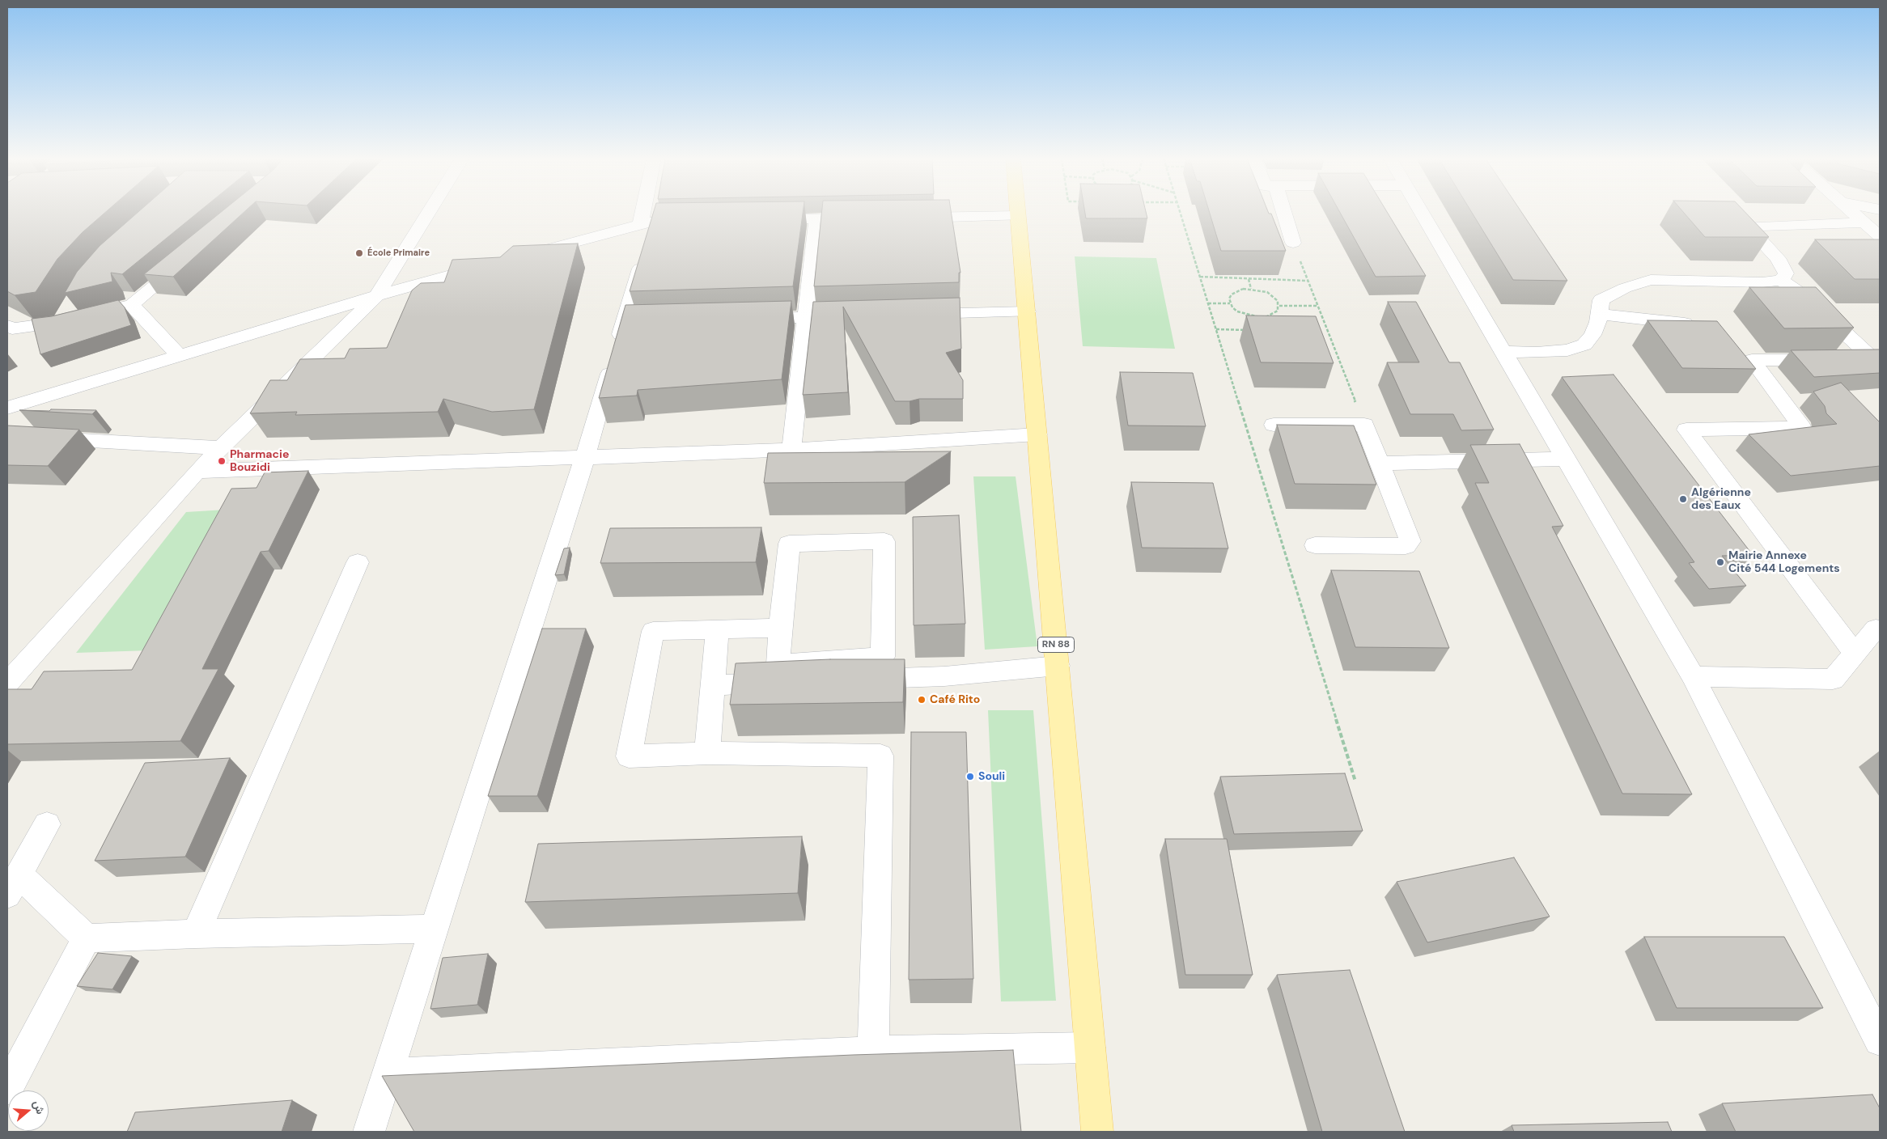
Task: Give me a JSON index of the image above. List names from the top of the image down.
{
  "streets": {
    "main road": ["RN 88"]
  },
  "places": [
    "École Primaire",
    "Pharmacie Bouzidi",
    "Algérienne des Eaux",
    "Mairie Annexe Cité 544 Logements",
    "Café Rito",
    "Souli"
  ],
  "north": "right"
}
